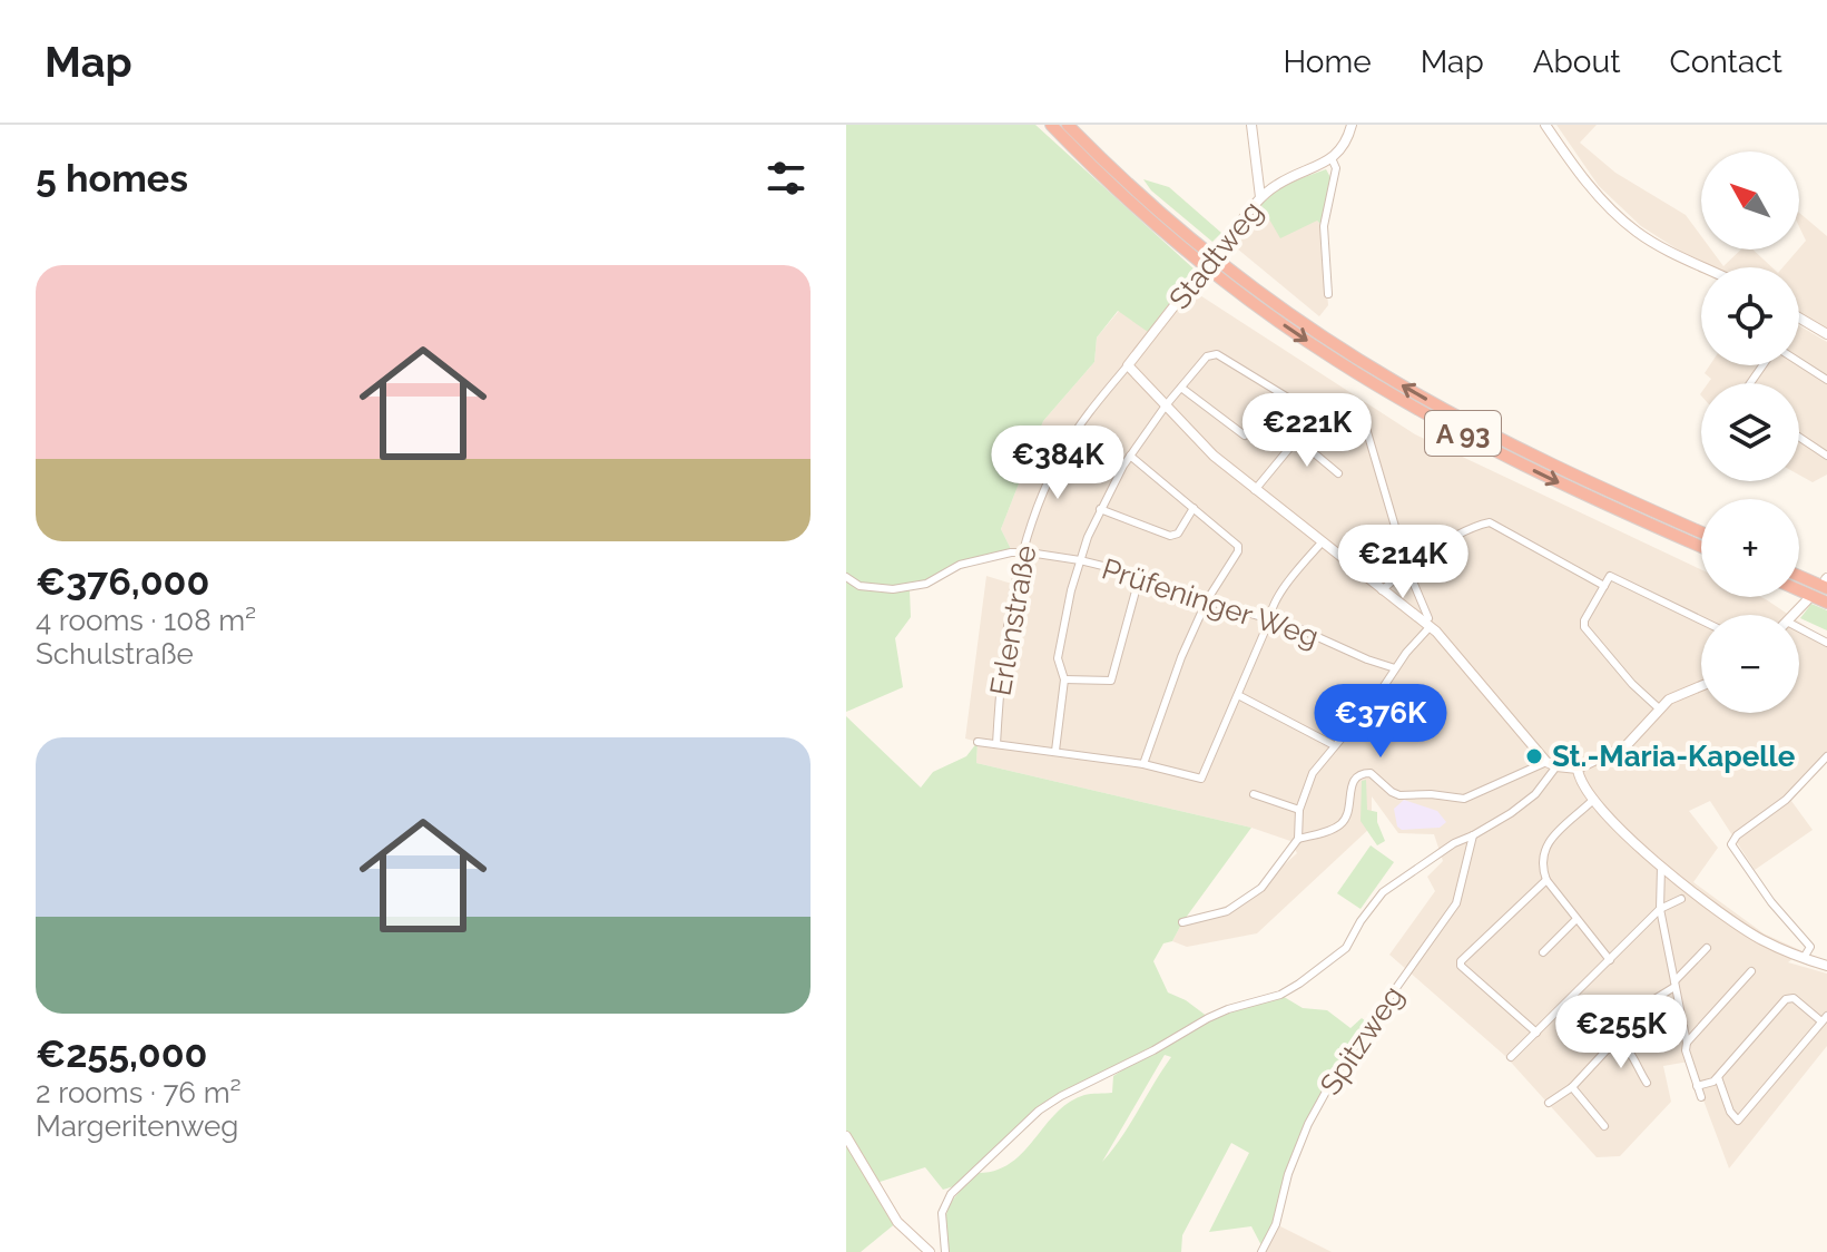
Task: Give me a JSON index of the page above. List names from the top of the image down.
{
  "streets": {
    "highway": ["A 93"],
    "street": [
      "Stadtweg",
      "Prüfeninger Weg",
      "Erlenstraße",
      "Spitzweg"
    ]
  },
  "crossings": [
    ["Stadtweg", "Erlenstraße"],
    ["Prüfeninger Weg", "Erlenstraße"]
  ],
  "places": ["St.-Maria-Kapelle"],
  "north": "top left",
  "page": {
    "header": "Map",
    "nav": [
      "Home",
      "Map",
      "About",
      "Contact"
    ],
    "heading": "5 homes",
    "map_buttons": ["+", "−"],
    "list": [
      {
        "name": "€376,000",
        "note": "4 rooms · 108 m² · Schulstraße"
      },
      {
        "name": "€255,000",
        "note": "2 rooms · 76 m² · Margeritenweg"
      }
    ],
    "price": [
      "€221K",
      "€384K",
      "€214K",
      "€376K",
      "€255K"
    ]
  }
}
